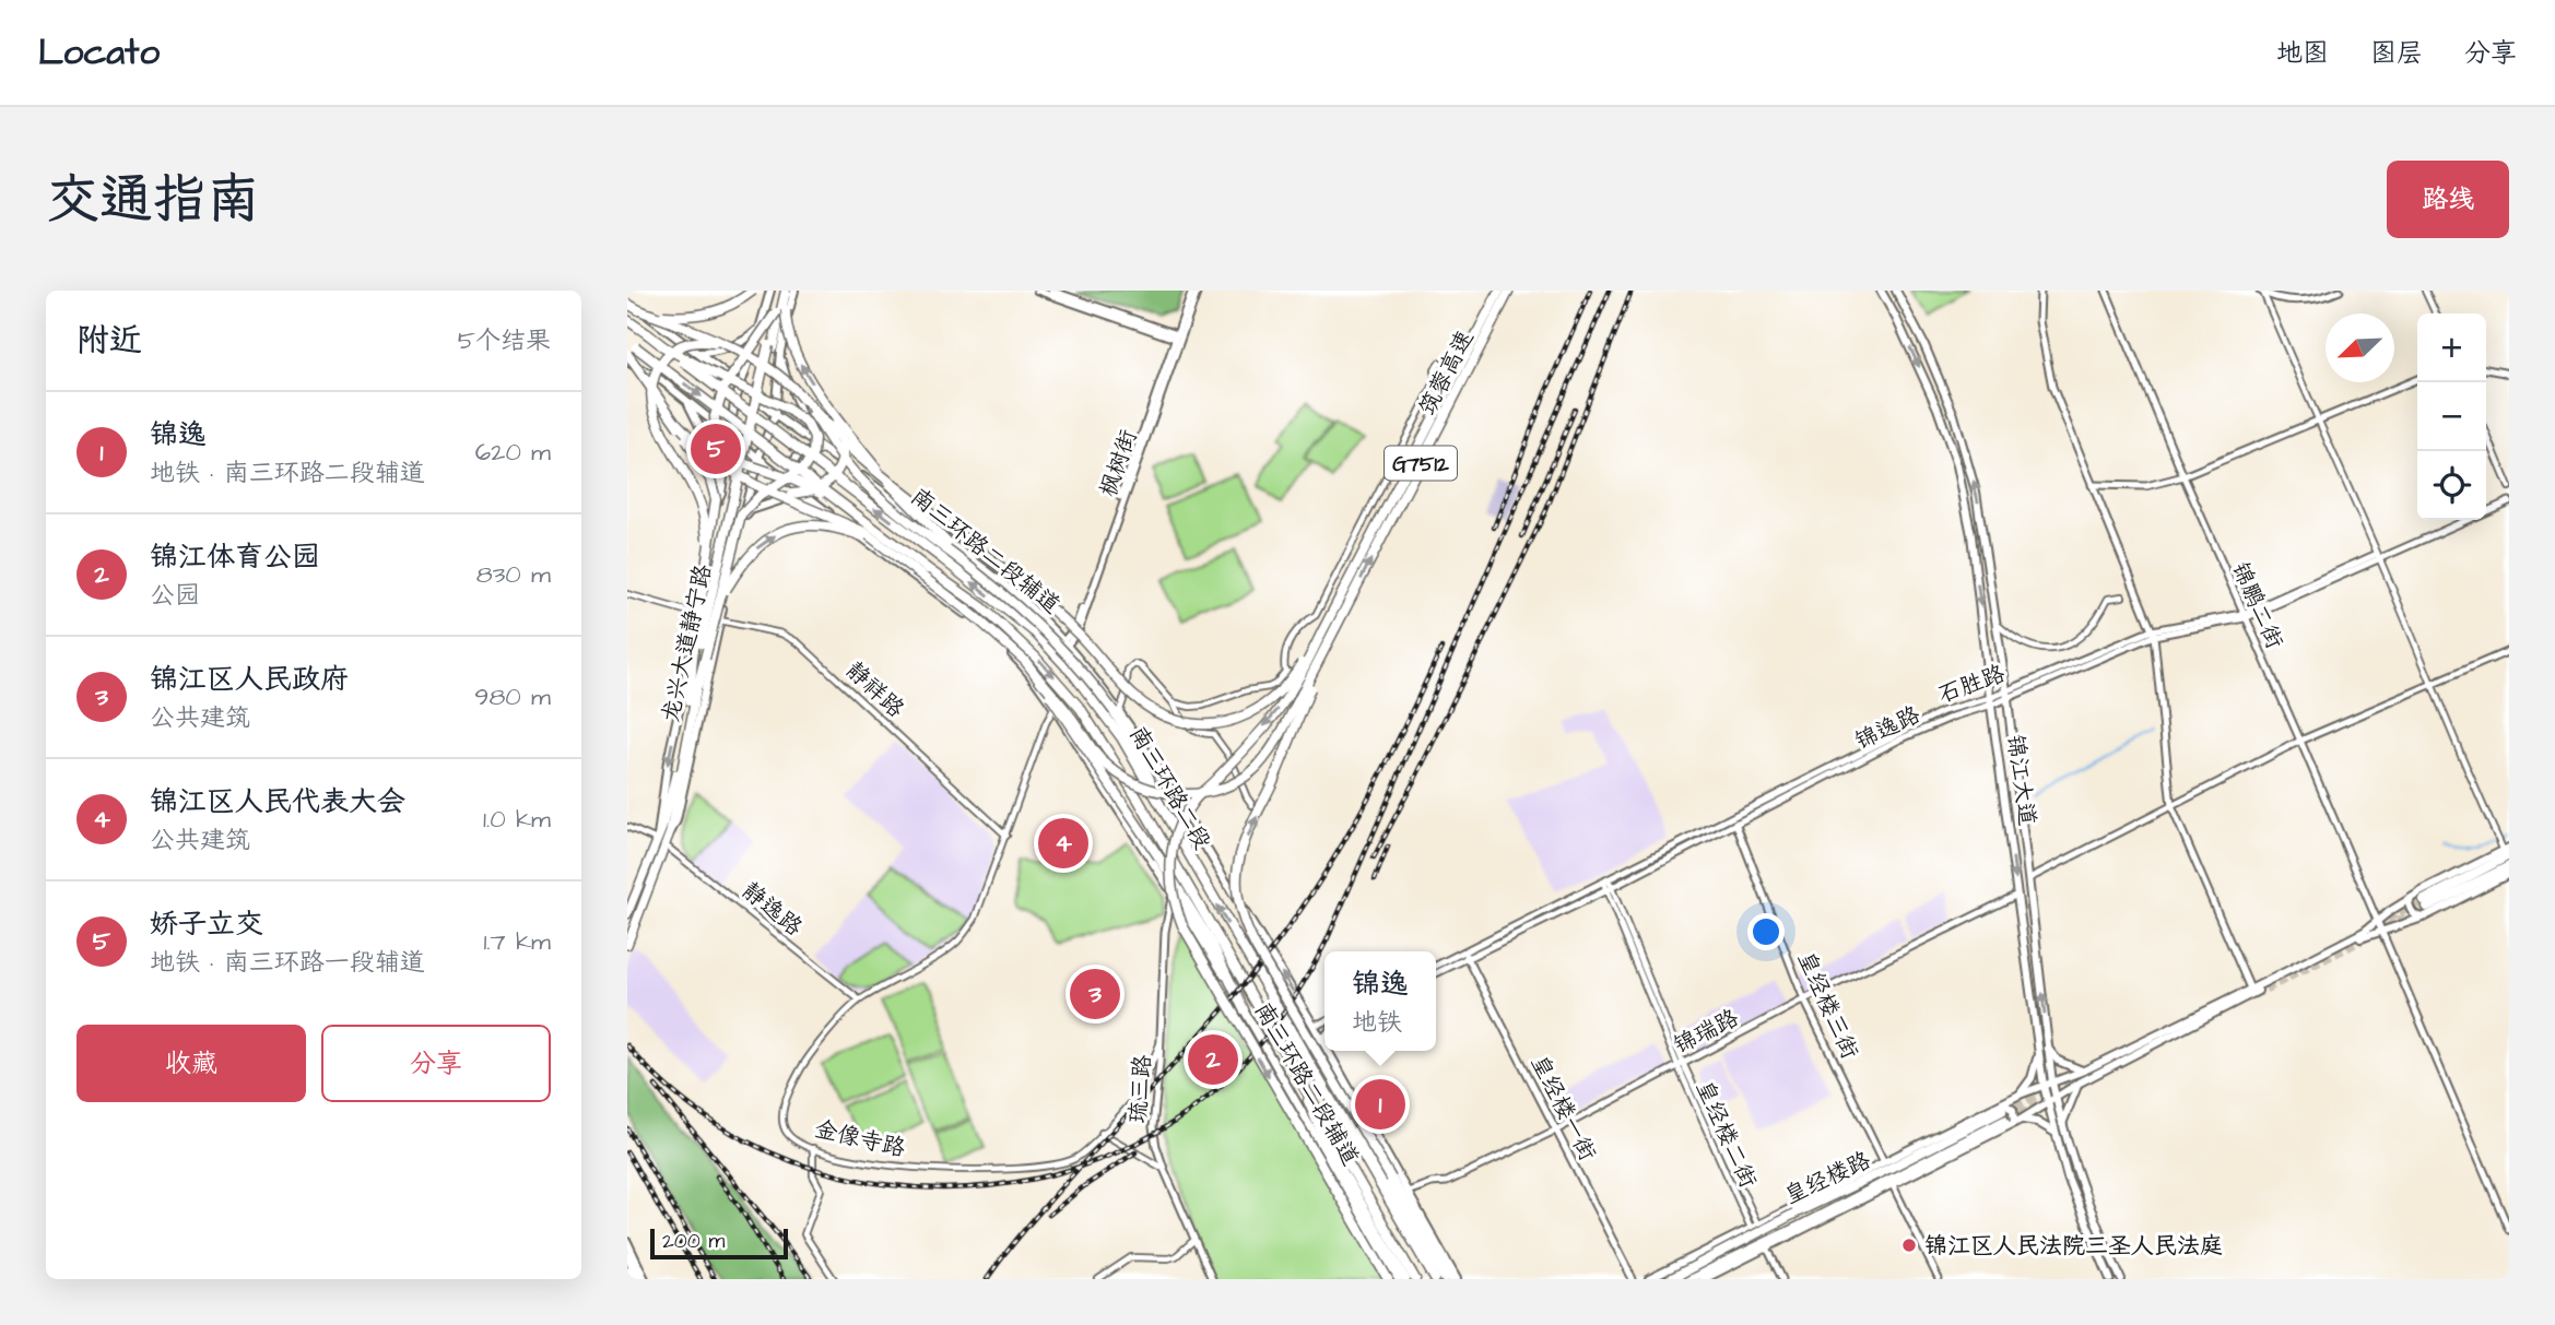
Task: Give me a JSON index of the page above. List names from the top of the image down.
{
  "streets": {
    "highway": [
      "筑蓉高速",
      "G7512",
      "龙兴大道静宁路",
      "南三环路二段",
      "皇经楼路"
    ],
    "main road": ["南三环路二段辅道", "锦江大道"],
    "street": [
      "枫树街",
      "锦鹏二街",
      "石胜路",
      "静祥路",
      "静逸路",
      "皇经楼三街",
      "锦瑞路",
      "琉三路",
      "皇经楼一街",
      "皇经楼二街",
      "金像寺路"
    ]
  },
  "crossings": [
    ["枫树街", "南三环路二段辅道"],
    ["南三环路二段辅道", "锦瑞路"],
    ["南三环路二段辅道", "琉三路"],
    ["南三环路二段辅道", "金像寺路"],
    ["龙兴大道静宁路", "静逸路"],
    ["石胜路", "锦江大道"],
    ["石胜路", "皇经楼三街"],
    ["石胜路", "皇经楼一街"],
    ["石胜路", "皇经楼二街"],
    ["静祥路", "金像寺路"],
    ["锦江大道", "锦瑞路"],
    ["静逸路", "金像寺路"],
    ["皇经楼三街", "锦瑞路"],
    ["锦瑞路", "皇经楼一街"],
    ["锦瑞路", "皇经楼二街"],
    ["琉三路", "金像寺路"]
  ],
  "places": ["锦江区人民法院三圣人民法庭"],
  "scale_bar": "200 m",
  "north": "bottom left",
  "page": {
    "header": "Locato",
    "nav": ["地图", "图层", "分享"],
    "title": "交通指南",
    "buttons": [
      "路线",
      ["收藏", "分享"]
    ],
    "heading": ["附近", "5个结果"],
    "map_buttons": ["+", "−"],
    "list": [
      {
        "mark": "1",
        "name": "锦逸",
        "note": "地铁 · 南三环路二段辅道",
        "value": "620 m"
      },
      {
        "mark": "2",
        "name": "锦江体育公园",
        "note": "公园",
        "value": "830 m"
      },
      {
        "mark": "3",
        "name": "锦江区人民政府",
        "note": "公共建筑",
        "value": "980 m"
      },
      {
        "mark": "4",
        "name": "锦江区人民代表大会",
        "note": "公共建筑",
        "value": "1.0 km"
      },
      {
        "mark": "5",
        "name": "娇子立交",
        "note": "地铁 · 南三环路一段辅道",
        "value": "1.7 km"
      }
    ],
    "pins": [
      "5",
      "4",
      "3",
      "2",
      "1"
    ],
    "popup": ["锦逸", "地铁"],
    "scale": "200 m"
  }
}
